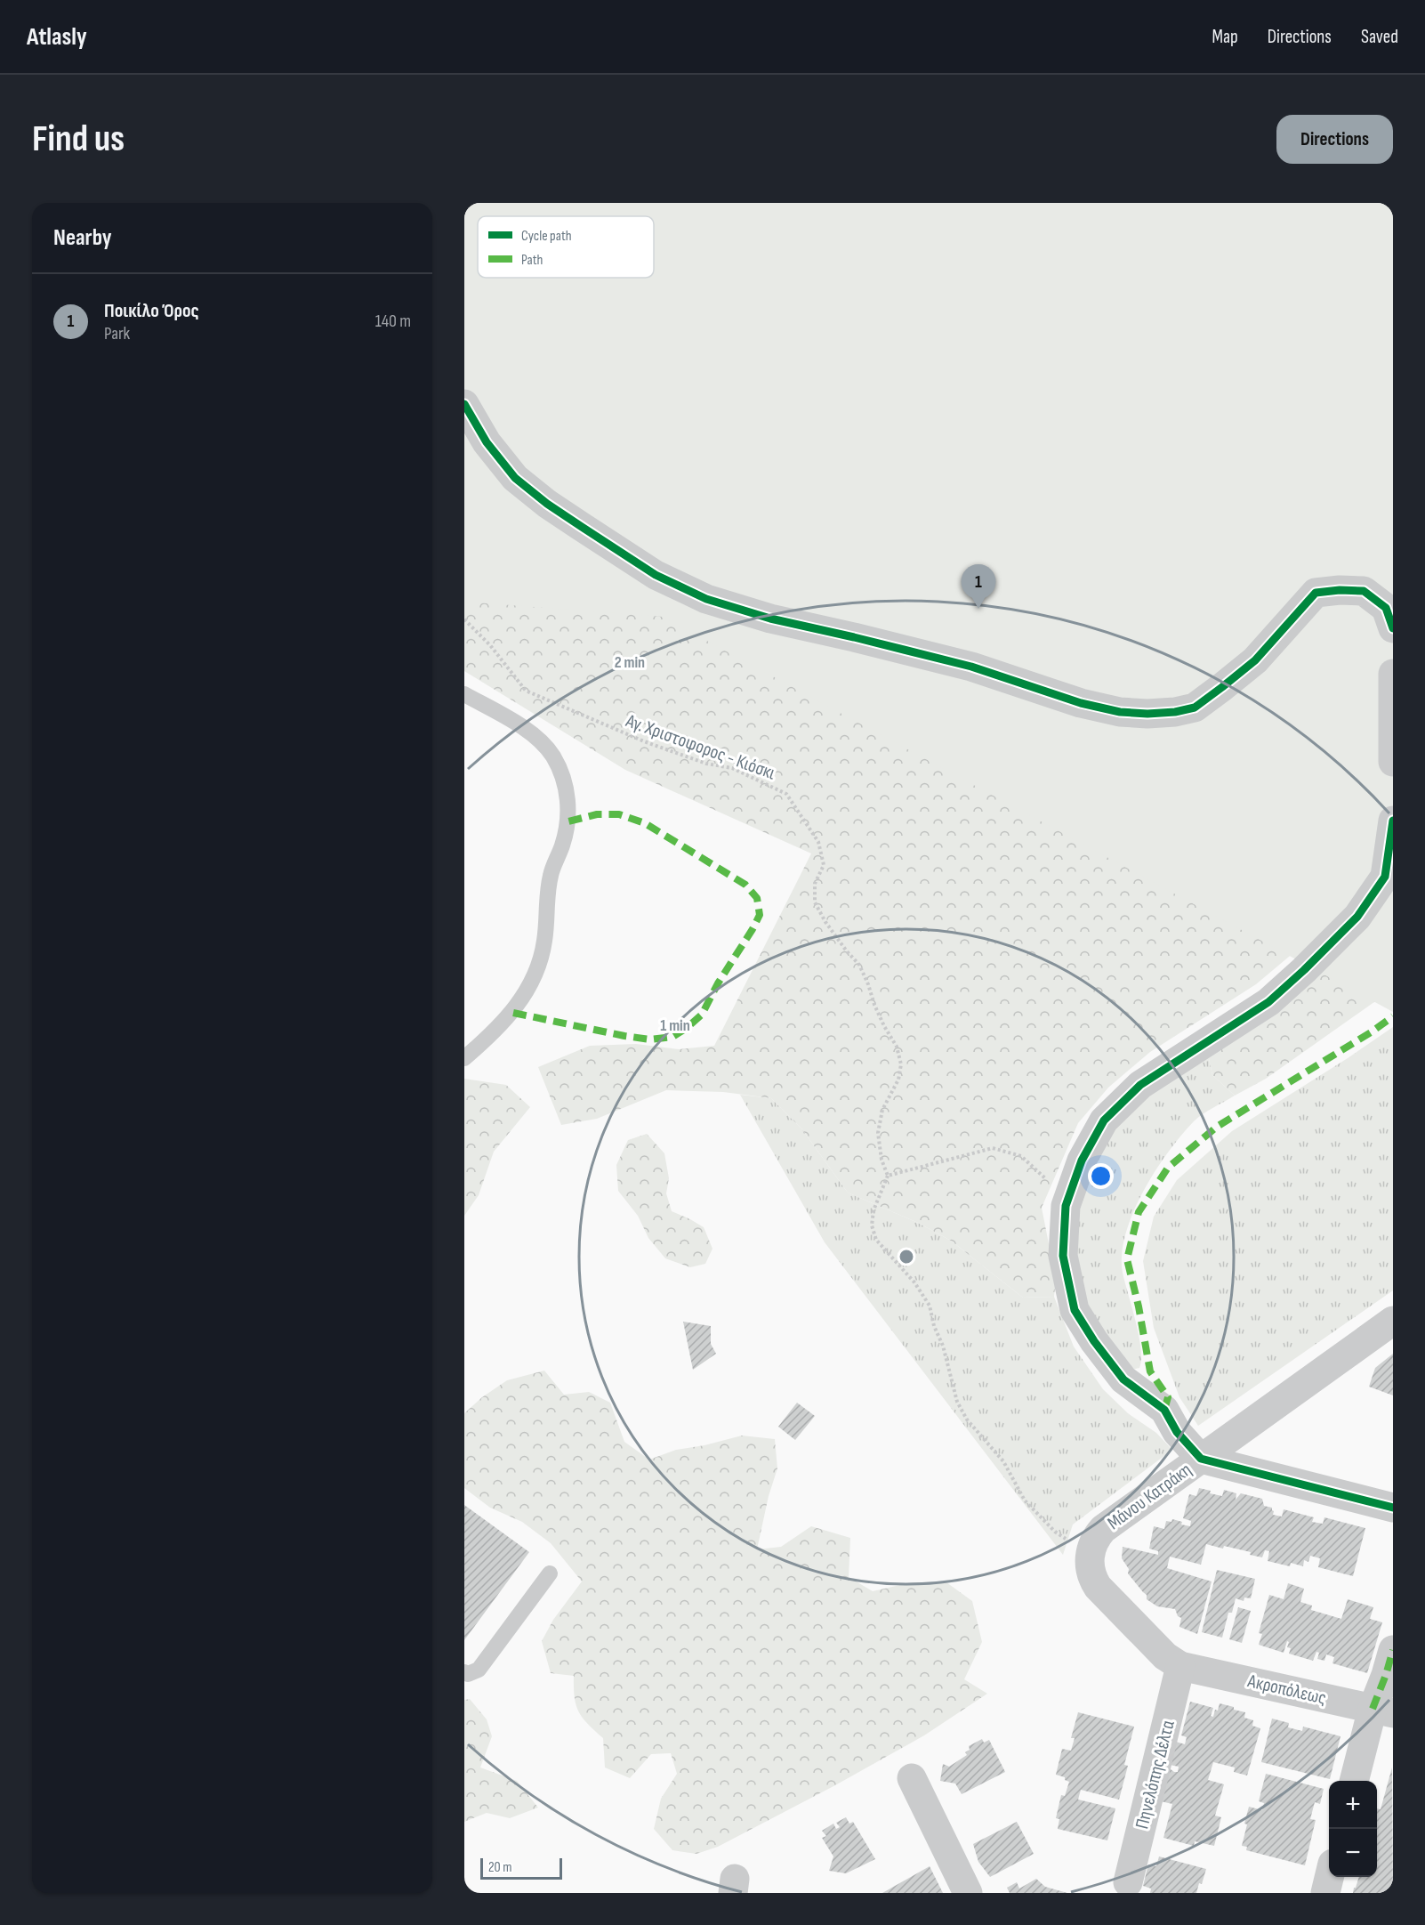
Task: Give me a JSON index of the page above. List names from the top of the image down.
{
  "streets": {
    "street": ["Μάνου Κατράκη", "Ακροπόλεως", "Πηνελόπης Δέλτα"],
    "path": ["Αγ. Χριστοφορος - Κιόσκι"]
  },
  "crossings": [
    ["Ακροπόλεως", "Πηνελόπης Δέλτα"]
  ],
  "legend": ["Cycle path", "Path"],
  "scale_bar": "20 m",
  "page": {
    "header": "Atlasly",
    "nav": ["Map", "Directions", "Saved"],
    "buttons": "Directions",
    "title": "Find us",
    "heading": "Nearby",
    "list": [
      {
        "mark": "1",
        "name": "Ποικίλο Όρος",
        "note": "Park",
        "value": "140 m"
      }
    ],
    "pins": "1",
    "map_buttons": ["+", "−"],
    "scale": "20 m"
  },
  "rings": ["2 min", "1 min"]
}
